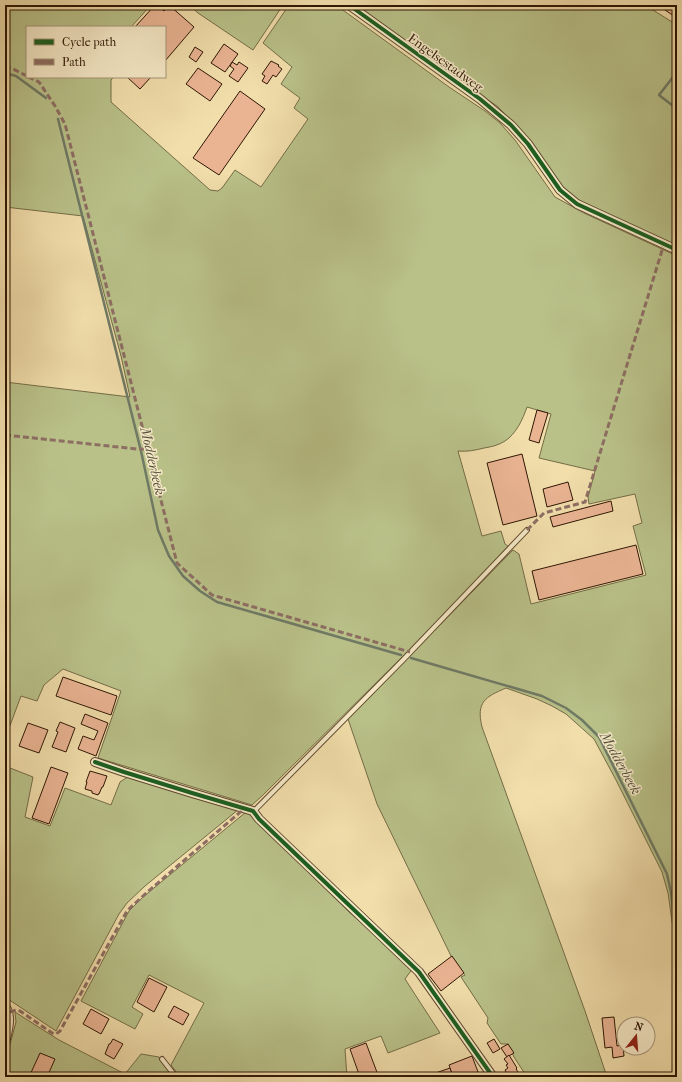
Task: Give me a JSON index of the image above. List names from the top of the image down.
{
  "streets": {
    "street": ["Engelsestadweg"]
  },
  "water": ["Modderbeek"],
  "legend": ["Cycle path", "Path"],
  "north": "top"
}
